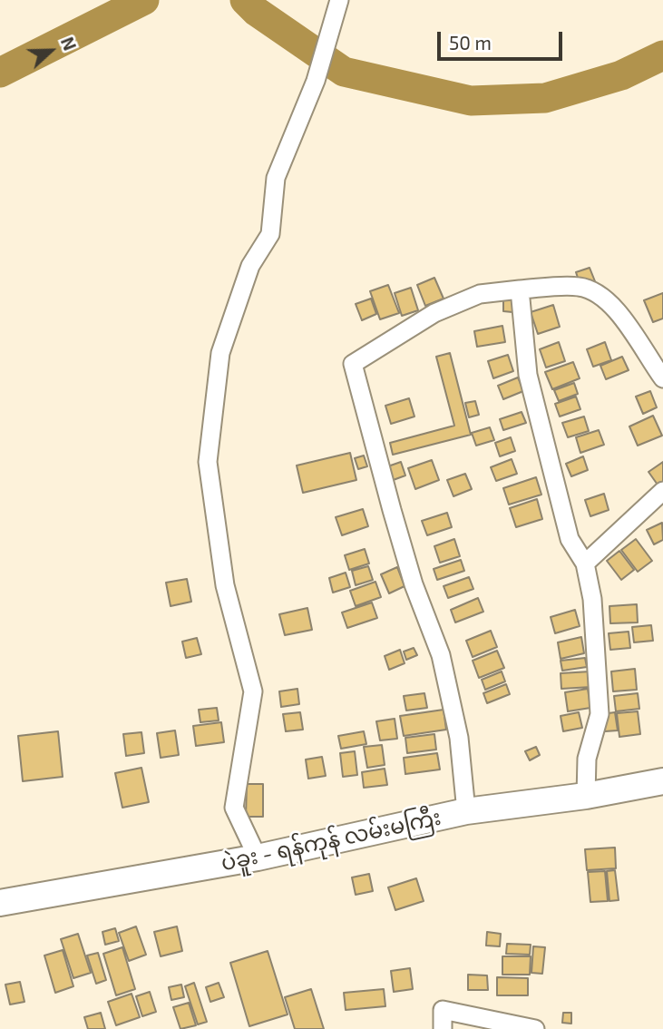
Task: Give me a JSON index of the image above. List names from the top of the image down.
{
  "streets": {
    "highway": ["ပဲခူး - ရန်ကုန် လမ်းမကြီး"]
  },
  "scale_bar": "50 m",
  "north": "right"
}
